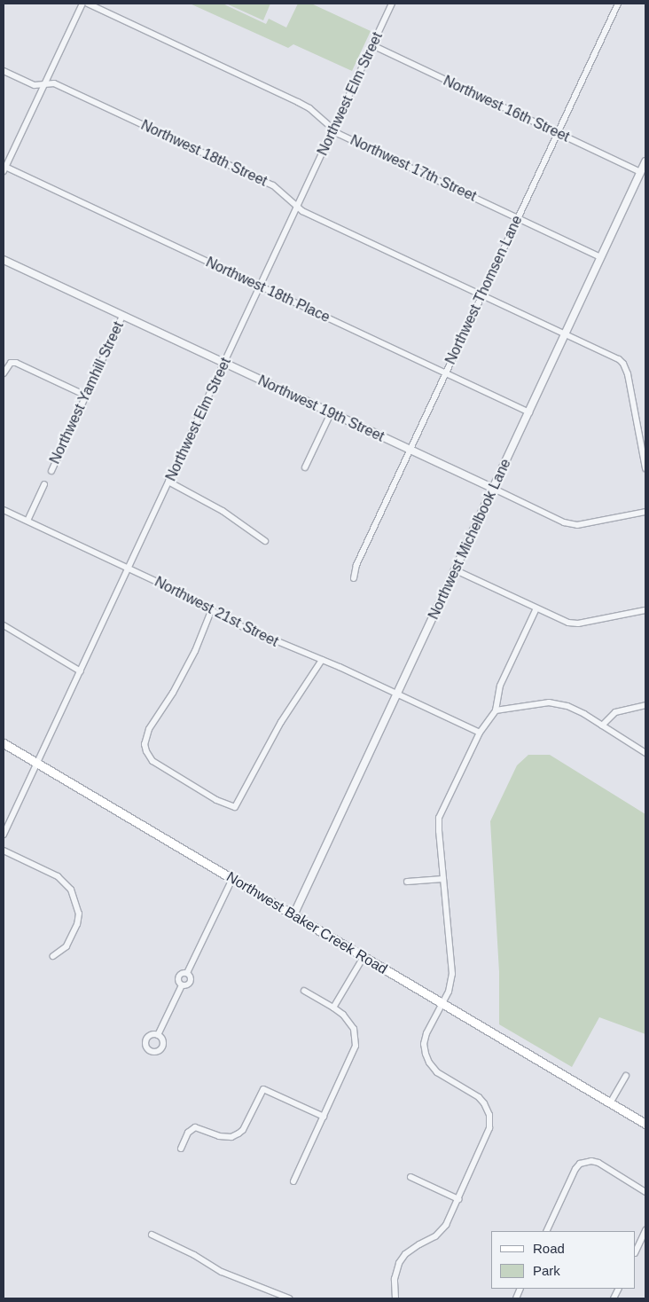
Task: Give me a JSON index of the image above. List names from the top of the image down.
{
  "streets": {
    "main road": ["Northwest Baker Creek Road"],
    "street": [
      "Northwest Elm Street",
      "Northwest 16th Street",
      "Northwest 18th Street",
      "Northwest 17th Street",
      "Northwest 18th Place",
      "Northwest Thomsen Lane",
      "Northwest Yamhill Street",
      "Northwest 19th Street",
      "Northwest Michelbook Lane",
      "Northwest 21st Street"
    ]
  },
  "crossings": [
    ["Northwest Elm Street", "Northwest 16th Street"],
    ["Northwest Elm Street", "Northwest 18th Street"],
    ["Northwest Elm Street", "Northwest 17th Street"],
    ["Northwest Elm Street", "Northwest 18th Place"],
    ["Northwest Elm Street", "Northwest 19th Street"],
    ["Northwest Elm Street", "Northwest 21st Street"],
    ["Northwest Elm Street", "Northwest Baker Creek Road"],
    ["Northwest 16th Street", "Northwest Thomsen Lane"],
    ["Northwest 16th Street", "Northwest Michelbook Lane"],
    ["Northwest 18th Street", "Northwest Thomsen Lane"],
    ["Northwest 18th Street", "Northwest Michelbook Lane"],
    ["Northwest 17th Street", "Northwest Thomsen Lane"],
    ["Northwest 17th Street", "Northwest Michelbook Lane"],
    ["Northwest 18th Place", "Northwest Thomsen Lane"],
    ["Northwest 18th Place", "Northwest Michelbook Lane"],
    ["Northwest Thomsen Lane", "Northwest 19th Street"],
    ["Northwest Yamhill Street", "Northwest 19th Street"],
    ["Northwest 19th Street", "Northwest Michelbook Lane"],
    ["Northwest Michelbook Lane", "Northwest 21st Street"],
    ["Northwest Michelbook Lane", "Northwest Baker Creek Road"]
  ],
  "legend": ["Road", "Park"]
}
